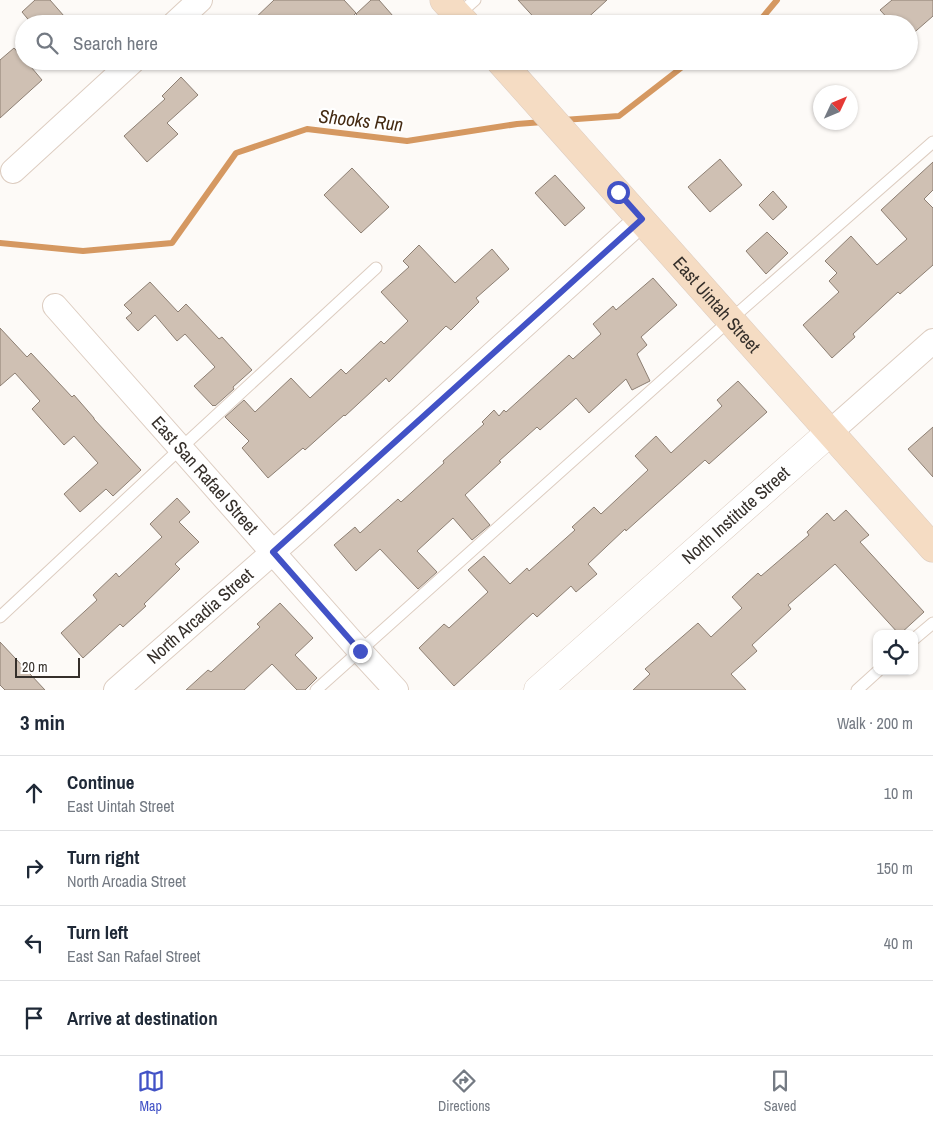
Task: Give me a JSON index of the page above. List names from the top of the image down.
{
  "streets": {
    "main road": ["East Uintah Street"],
    "street": ["East San Rafael Street", "North Institute Street", "North Arcadia Street"]
  },
  "crossings": [
    ["East Uintah Street", "North Institute Street"],
    ["East Uintah Street", "North Arcadia Street"],
    ["East San Rafael Street", "North Arcadia Street"]
  ],
  "water": ["Shooks Run"],
  "scale_bar": "20 m",
  "north": "top right",
  "page": {
    "search": "Search here",
    "scale": "20 m",
    "heading": ["3 min", "Walk · 200 m"],
    "list": [
      ["Continue", "East Uintah Street", "10 m"],
      ["Turn right", "North Arcadia Street", "150 m"],
      ["Turn left", "East San Rafael Street", "40 m"],
      "Arrive at destination"
    ],
    "nav": ["Map", "Directions", "Saved"]
  }
}
